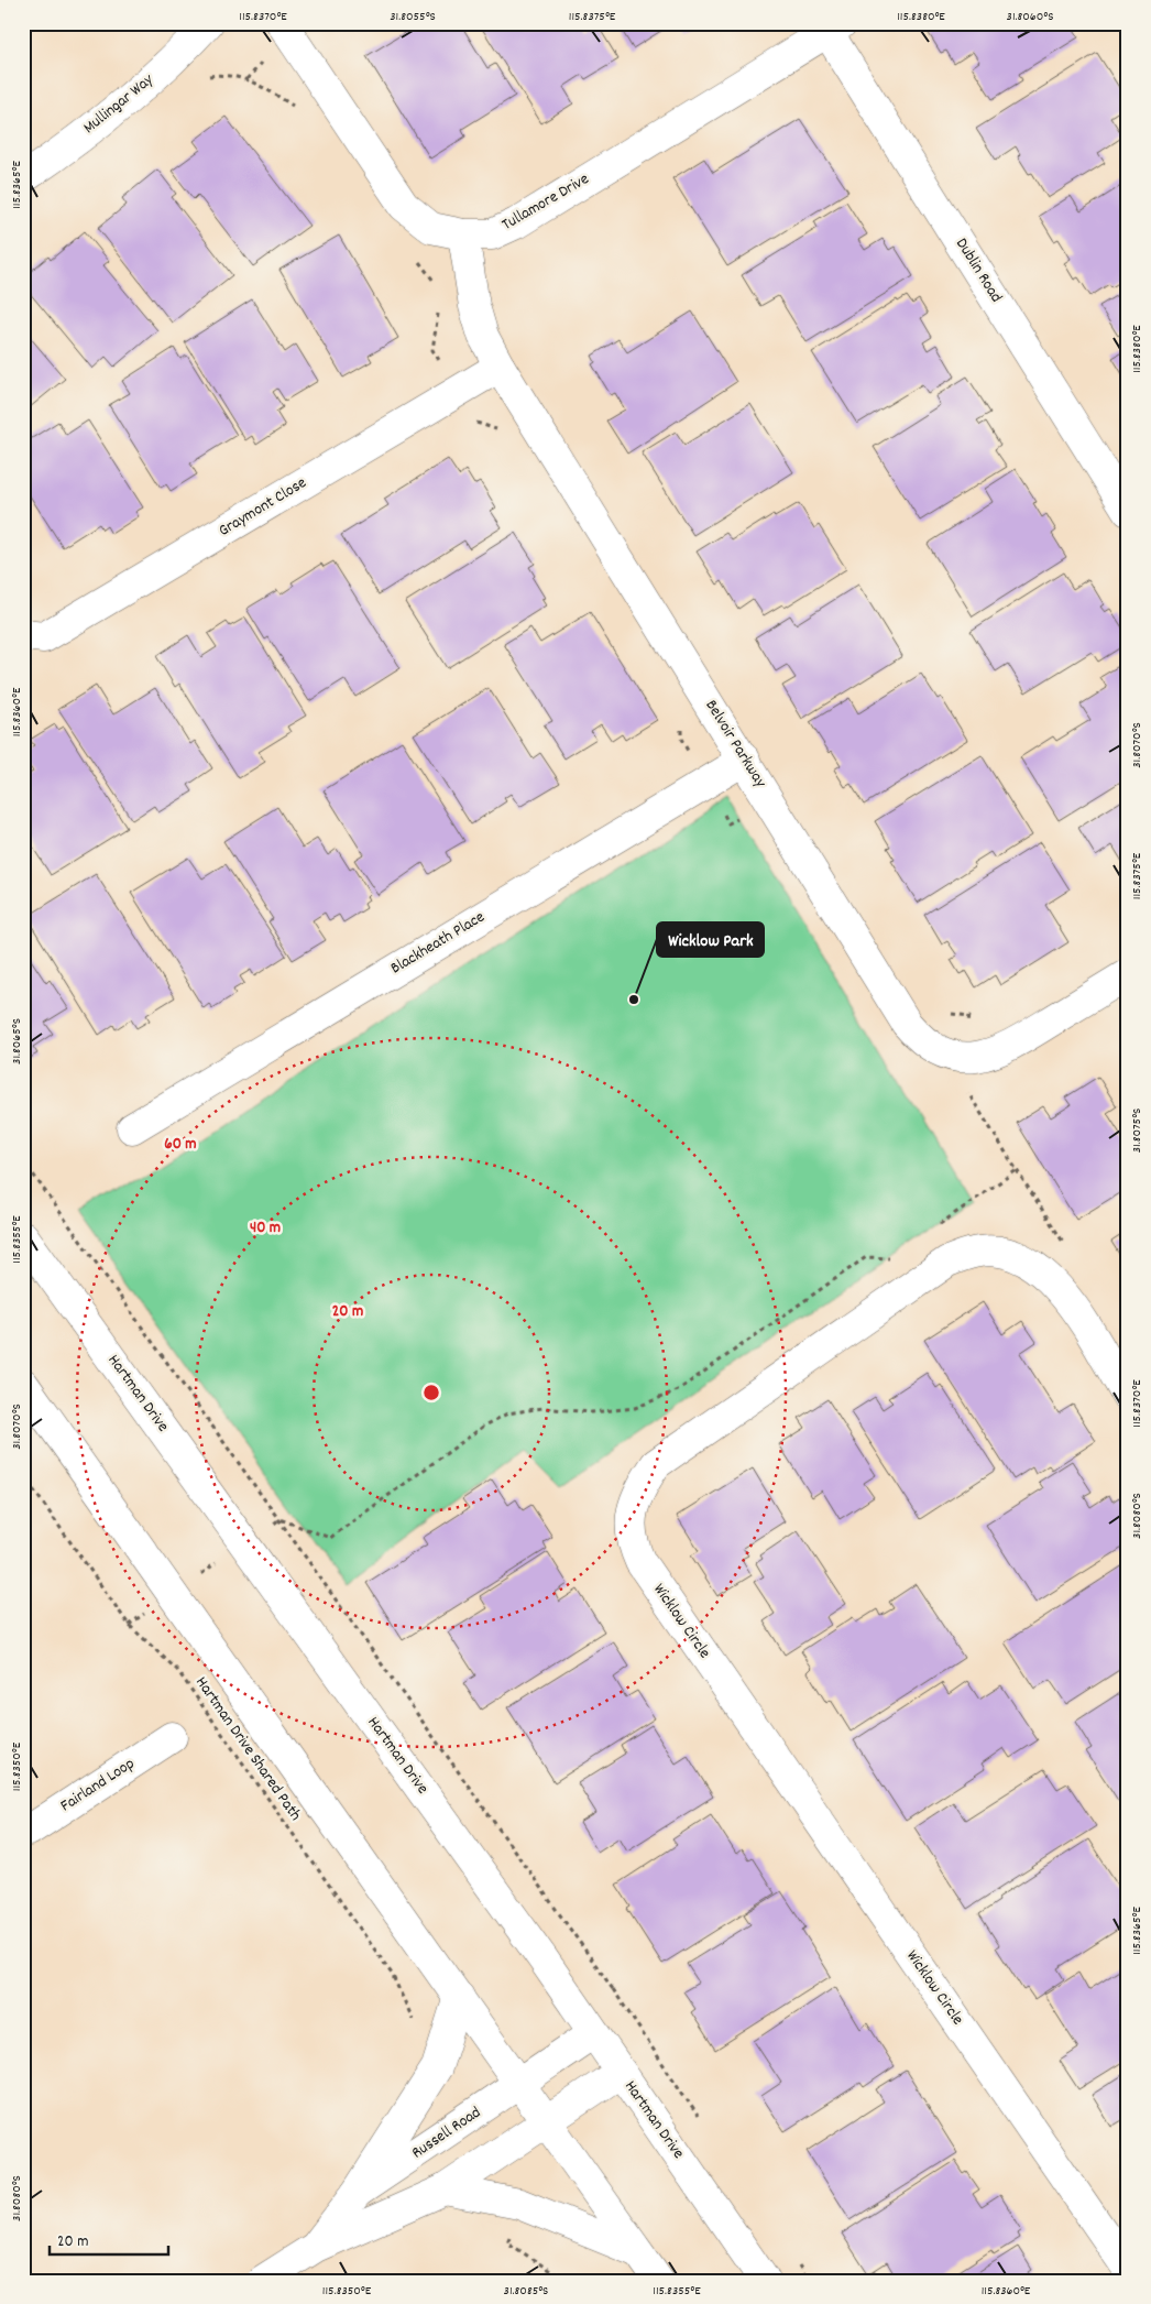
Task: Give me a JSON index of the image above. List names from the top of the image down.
{
  "streets": {
    "street": [
      "Mullingar Way",
      "Tullamore Drive",
      "Dublin Road",
      "Graymont Close",
      "Belvoir Parkway",
      "Blackheath Place",
      "Hartman Drive",
      "Wicklow Circle",
      "Fairland Loop",
      "Russell Road"
    ],
    "path": ["Hartman Drive Shared Path"]
  },
  "crossings": [
    ["Tullamore Drive", "Dublin Road"],
    ["Tullamore Drive", "Belvoir Parkway"],
    ["Graymont Close", "Belvoir Parkway"],
    ["Belvoir Parkway", "Blackheath Place"],
    ["Hartman Drive", "Russell Road"]
  ],
  "places": ["Wicklow Park"],
  "scale_bar": "20 m",
  "coordinates": [
    "115.8370°E",
    "31.8055°S",
    "115.8375°E",
    "115.8380°E",
    "31.8060°S",
    "115.8365°E",
    "115.8360°E",
    "31.8070°S",
    "31.8065°S",
    "31.8075°S",
    "115.8355°E",
    "31.8080°S",
    "115.8350°E",
    "31.8085°S"
  ],
  "rings": ["60 m", "40 m", "20 m"]
}
